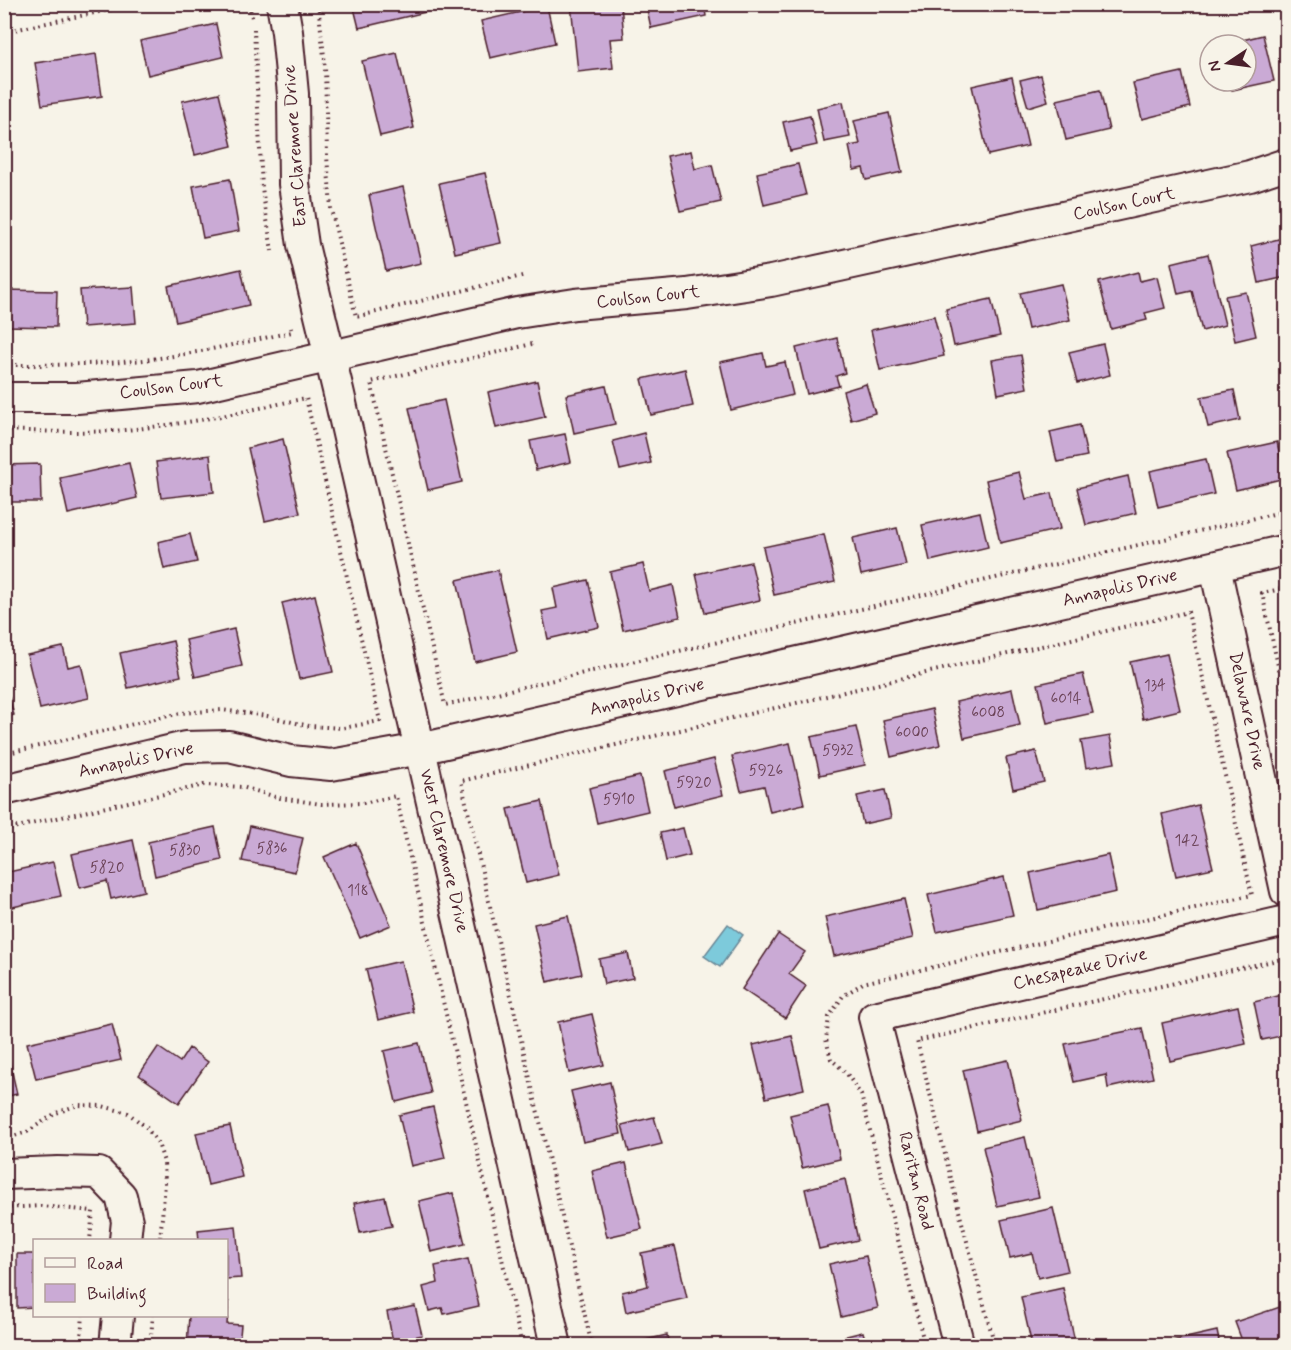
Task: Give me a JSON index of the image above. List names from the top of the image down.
{
  "streets": {
    "street": [
      "East Claremore Drive",
      "Coulson Court",
      "Annapolis Drive",
      "Delaware Drive",
      "West Claremore Drive",
      "Chesapeake Drive",
      "Raritan Road"
    ]
  },
  "crossings": [
    ["East Claremore Drive", "Coulson Court"],
    ["East Claremore Drive", "West Claremore Drive"],
    ["Coulson Court", "West Claremore Drive"],
    ["Annapolis Drive", "Delaware Drive"],
    ["Annapolis Drive", "West Claremore Drive"],
    ["Chesapeake Drive", "Raritan Road"]
  ],
  "house_numbers": [
    "134",
    "6014",
    "6008",
    "6000",
    "5932",
    "5926",
    "5920",
    "5910",
    "142",
    "5836",
    "5830",
    "5820",
    "118"
  ],
  "legend": ["Road", "Building"],
  "north": "left"
}
